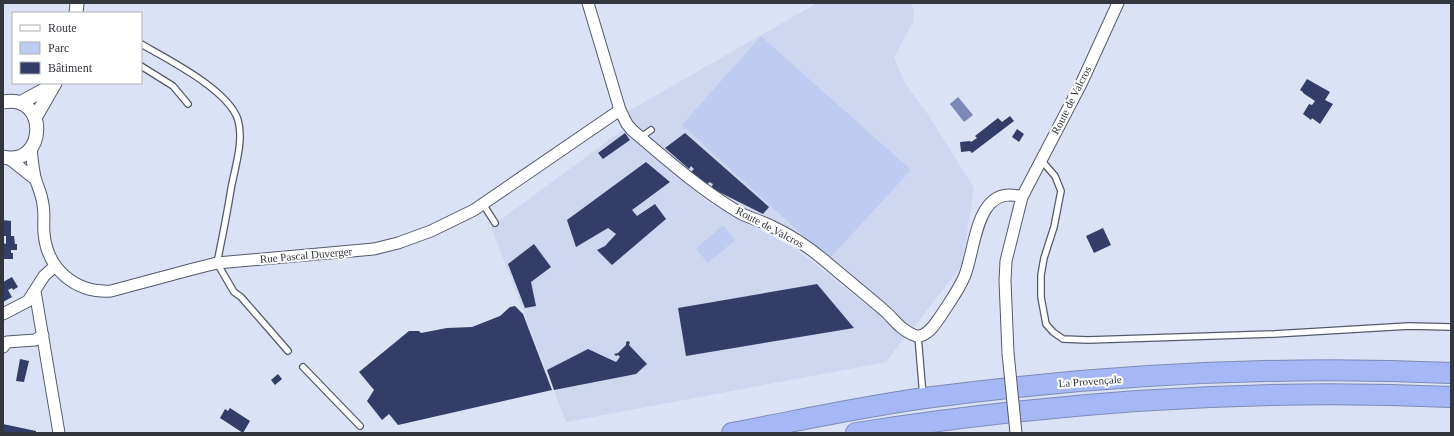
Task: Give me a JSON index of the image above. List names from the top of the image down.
{
  "streets": {
    "highway": ["La Provençale"],
    "street": ["Route de Valcros", "Rue Pascal Duverger"]
  },
  "crossings": [
    ["Route de Valcros", "Rue Pascal Duverger"]
  ],
  "legend": ["Route", "Parc", "Bâtiment"]
}
